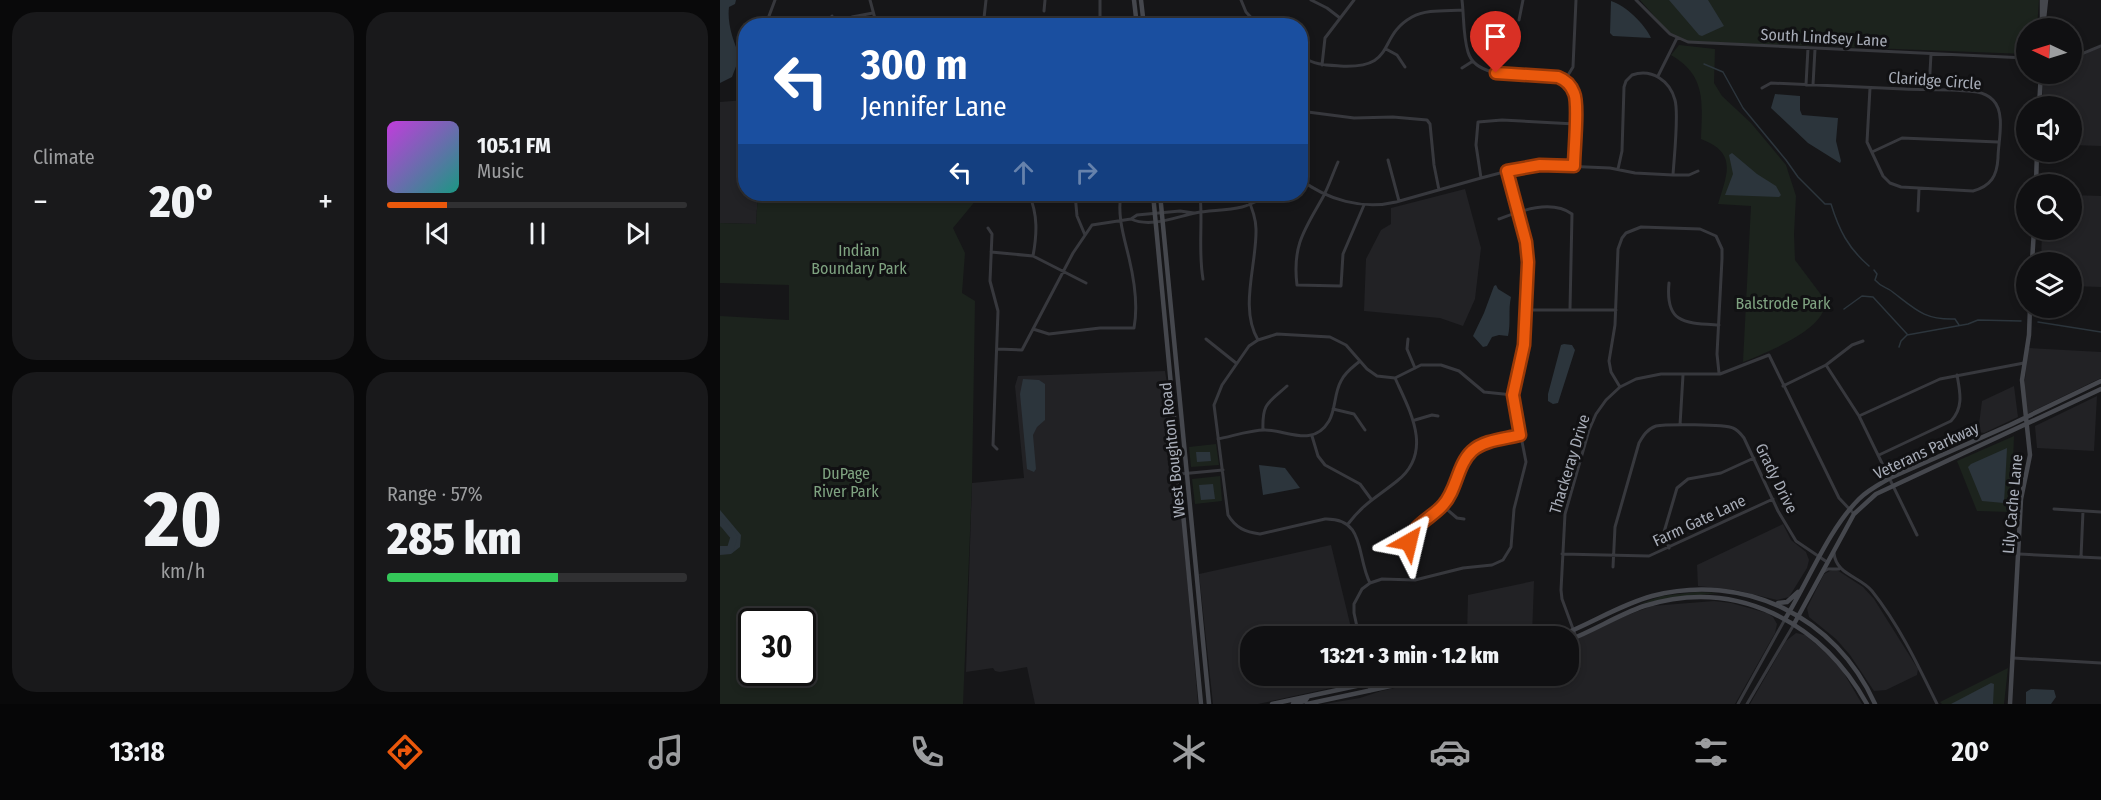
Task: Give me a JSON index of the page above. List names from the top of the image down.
{
  "streets": {
    "main road": ["West Boughton Road", "Veterans Parkway", "Lily Cache Lane"],
    "street": [
      "South Lindsey Lane",
      "Claridge Circle",
      "Thackeray Drive",
      "Grady Drive",
      "Farm Gate Lane"
    ]
  },
  "crossings": [
    ["Veterans Parkway", "Grady Drive"],
    ["Veterans Parkway", "Lily Cache Lane"],
    ["Thackeray Drive", "Farm Gate Lane"],
    ["Grady Drive", "Farm Gate Lane"]
  ],
  "parks": ["Indian Boundary Park", "Balstrode Park", "DuPage River Park"],
  "north": "left",
  "page": {
    "tile": [
      "Climate",
      ["20", "km/h"],
      ["Range · 57%", "285 km"]
    ],
    "turn": ["300 m", "Jennifer Lane"],
    "song": ["105.1 FM", "Music"],
    "heat": ["−", "20°", "+"],
    "limit": "30",
    "trip": "13:21 · 3 min · 1.2 km",
    "tabs": ["13:18", "20°"]
  }
}
